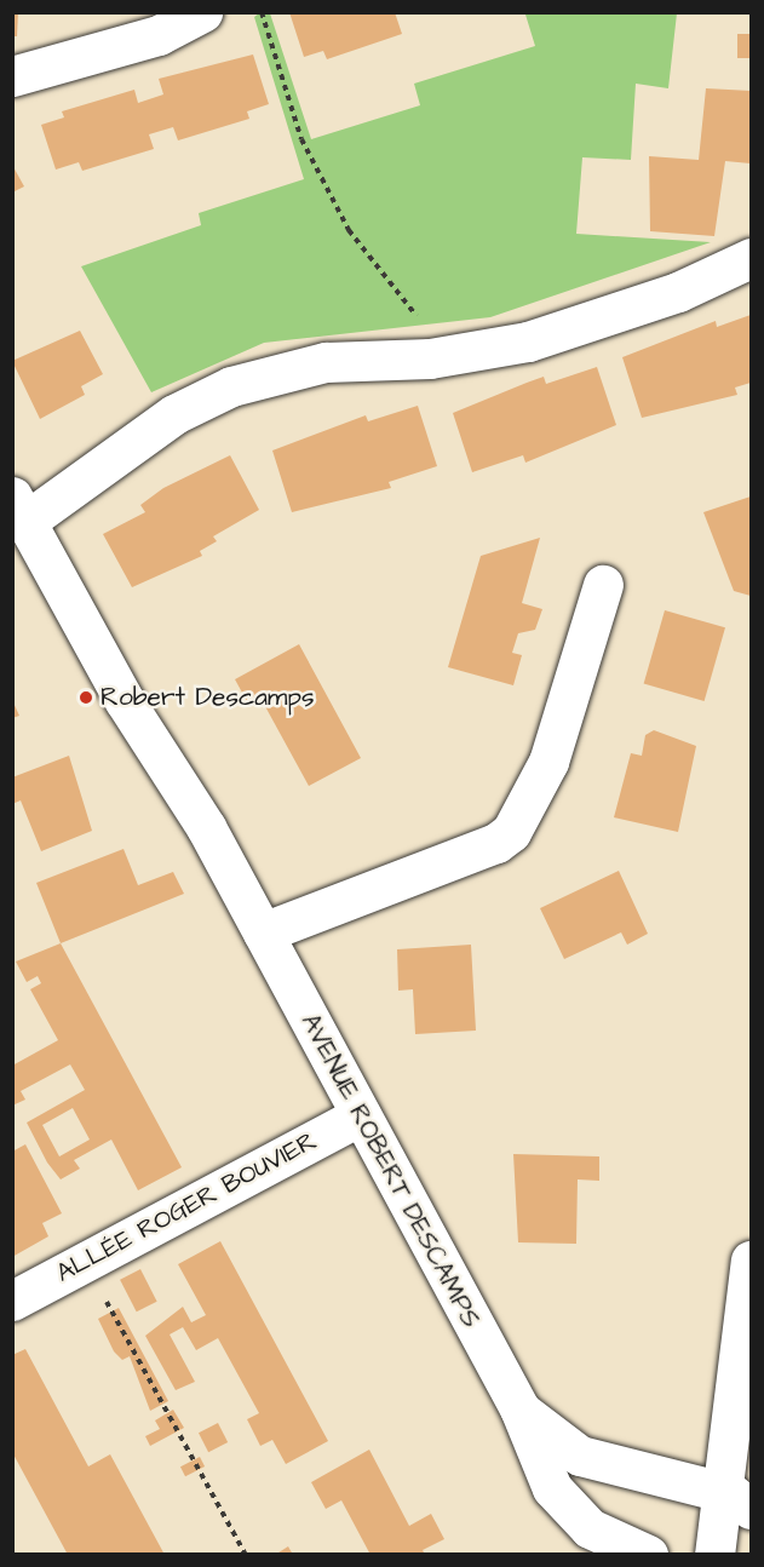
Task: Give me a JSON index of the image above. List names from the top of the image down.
{
  "streets": {
    "street": ["AVENUE ROBERT DESCAMPS", "ALLÉE ROGER BOUVIER"]
  },
  "crossings": [
    ["AVENUE ROBERT DESCAMPS", "ALLÉE ROGER BOUVIER"]
  ],
  "places": ["Robert Descamps"]
}
